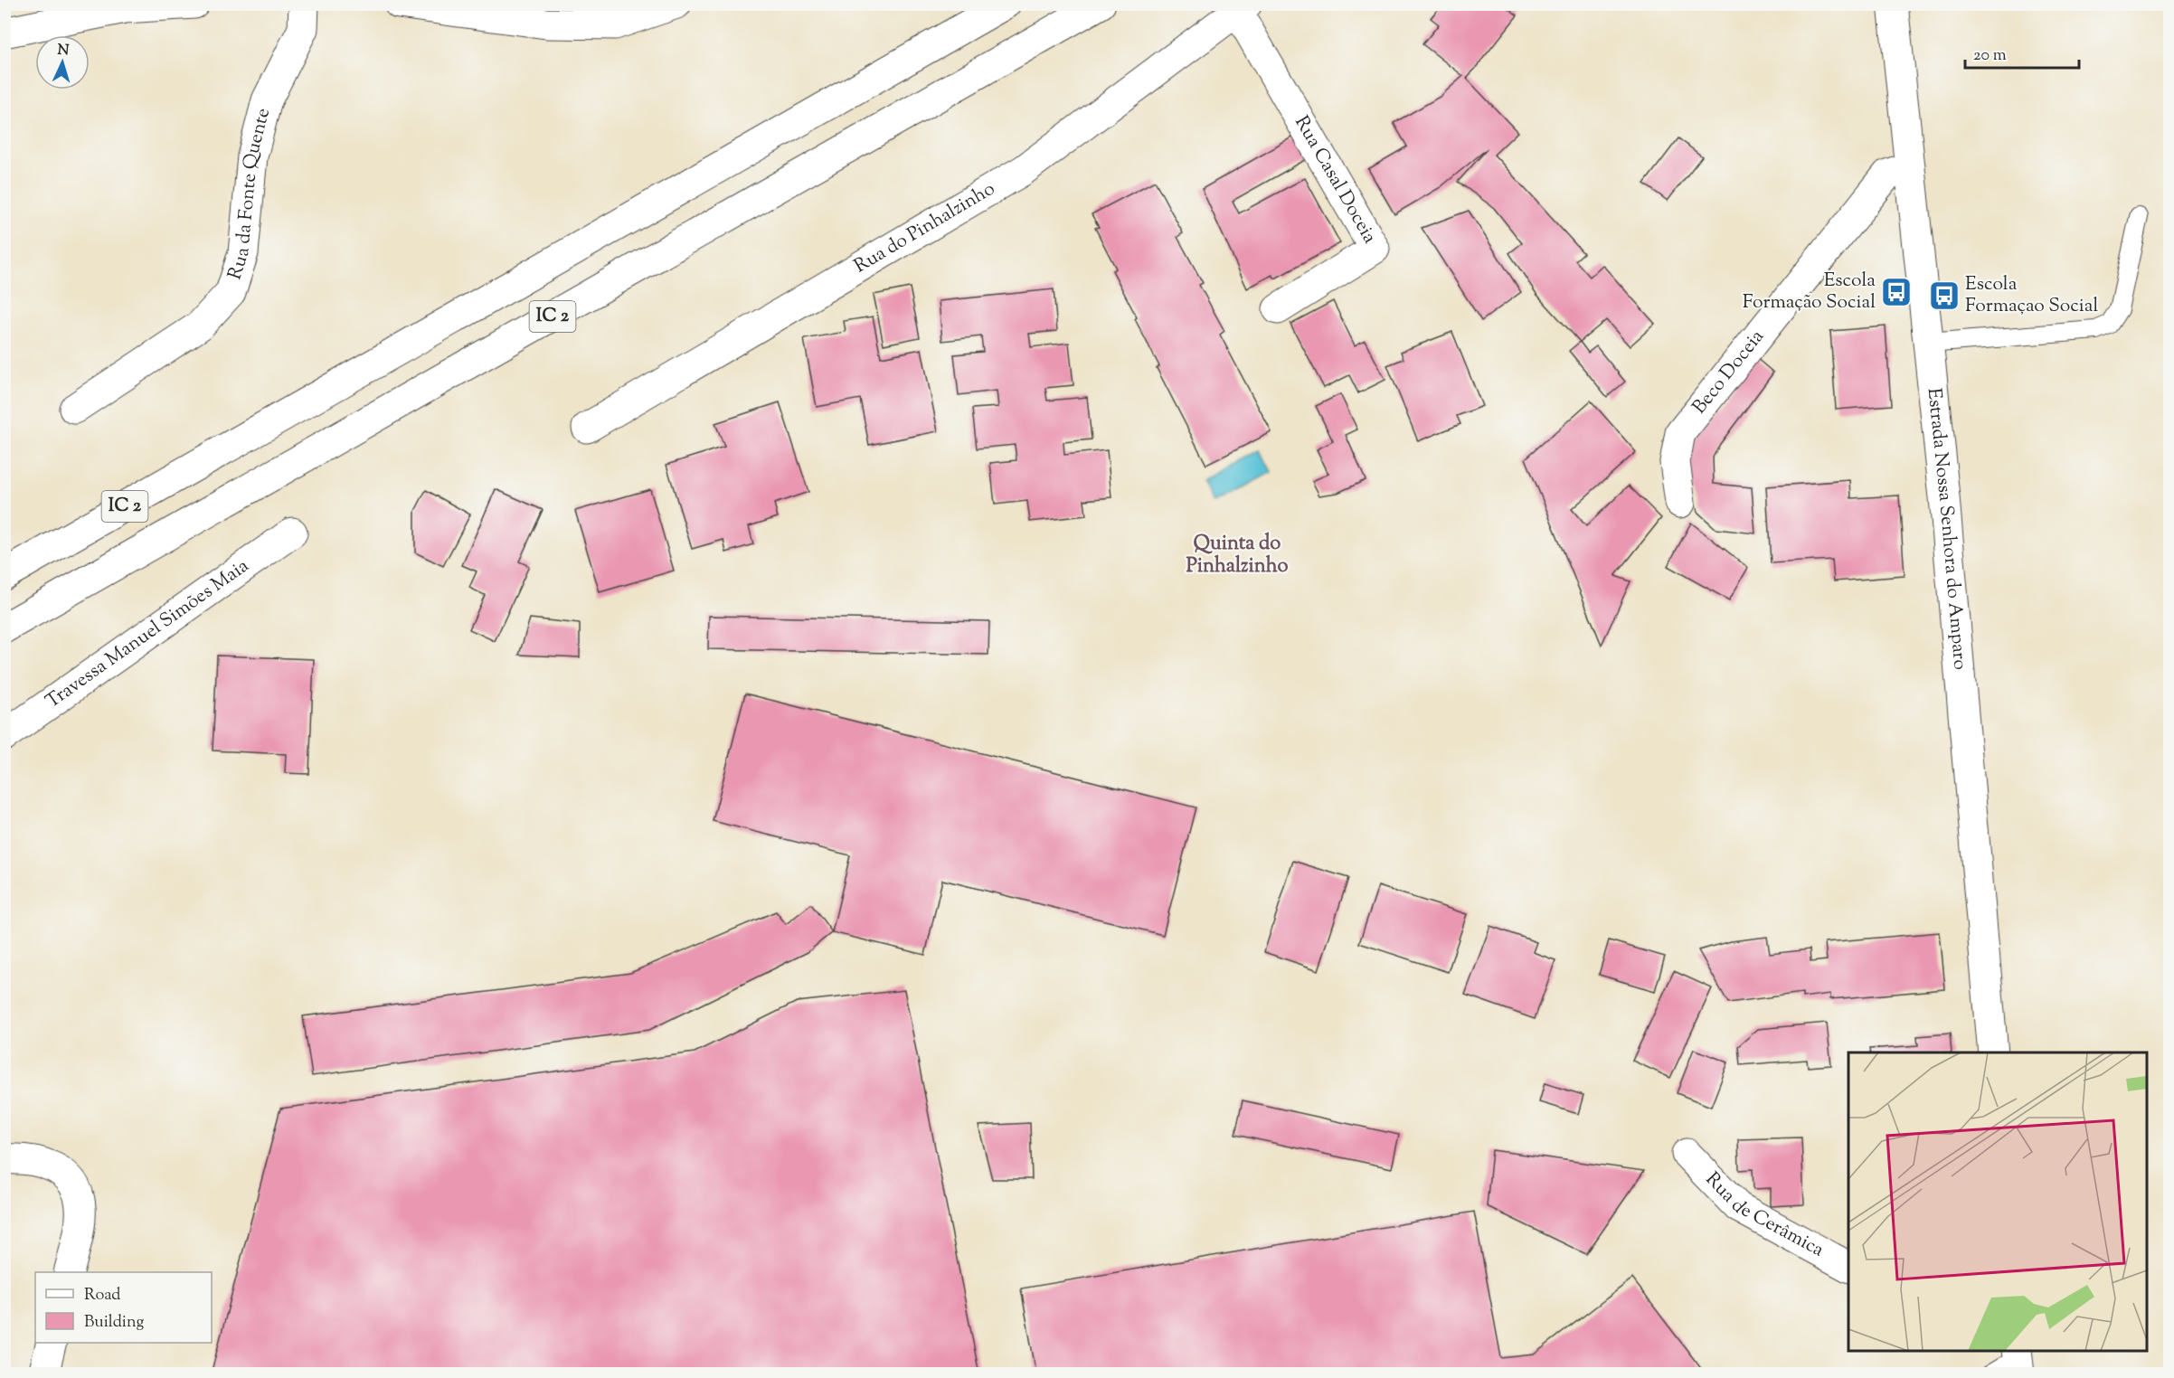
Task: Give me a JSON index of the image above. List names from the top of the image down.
{
  "streets": {
    "main road": [
      "Rua Casal Doceia",
      "Rua da Fonte Quente",
      "Rua do Pinhalzinho",
      "IC 2",
      "Beco Doceia",
      "Estrada Nossa Senhora do Amparo",
      "Travessa Manuel Simões Maia",
      "Rua de Cerâmica"
    ]
  },
  "crossings": [
    ["Rua Casal Doceia", "Rua do Pinhalzinho"],
    ["Beco Doceia", "Estrada Nossa Senhora do Amparo"]
  ],
  "districts": ["Quinta do Pinhalzinho"],
  "places": {
    "bus stop": ["Escola Formação Social", "Escola Formaçao Social"]
  },
  "legend": ["Road", "Building"],
  "scale_bar": "20 m",
  "north": "top"
}
